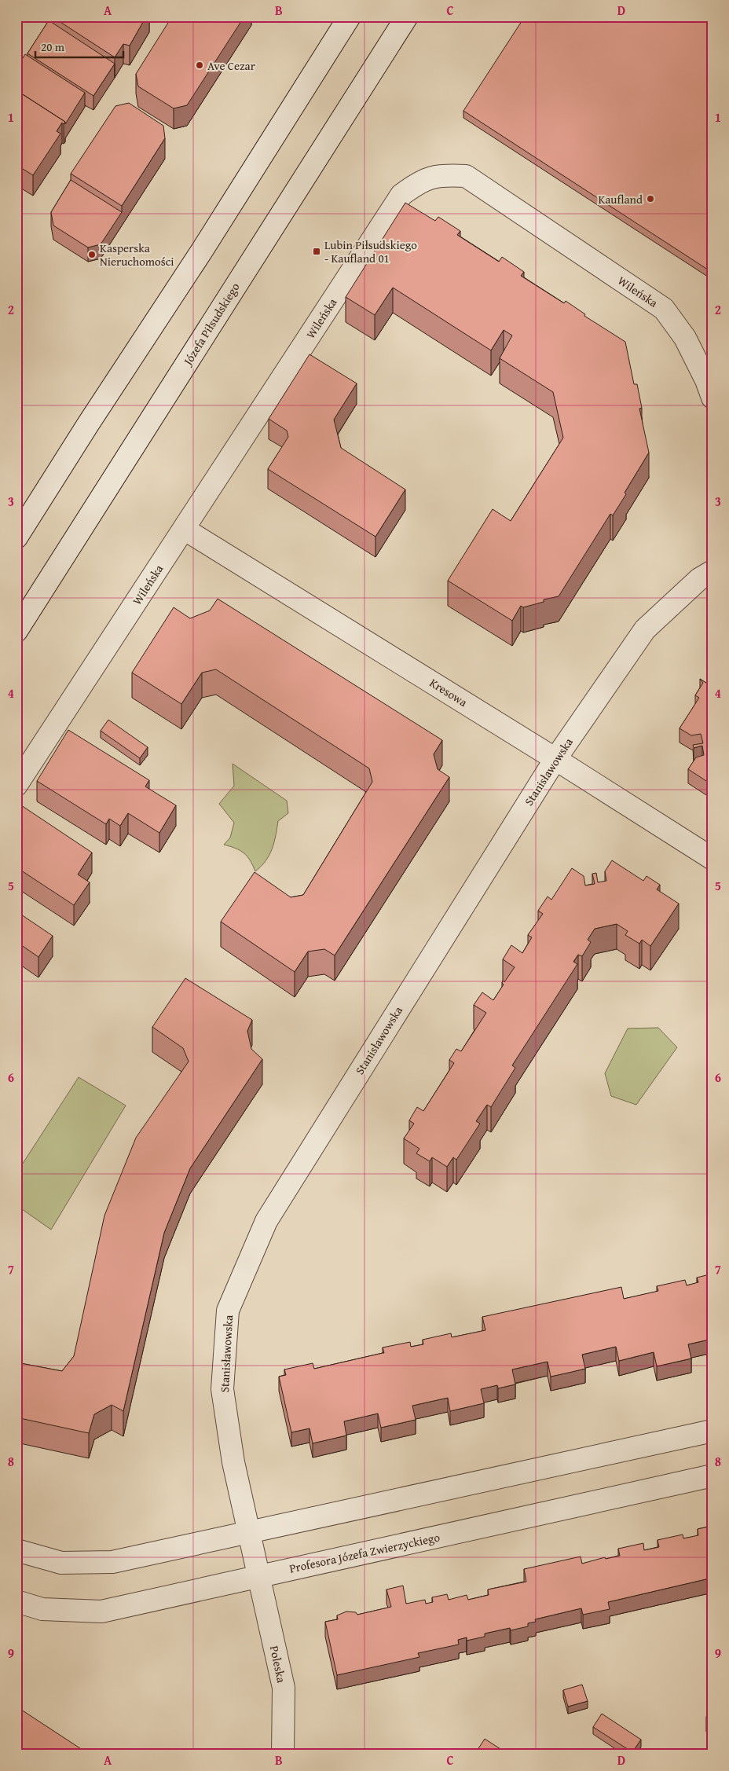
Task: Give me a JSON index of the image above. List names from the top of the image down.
{
  "streets": {
    "street": [
      "Wileńska",
      "Józefa Piłsudskiego",
      "Kresowa",
      "Stanisławowska",
      "Profesora Józefa Zwierzyckiego",
      "Poleska"
    ]
  },
  "crossings": [
    ["Wileńska", "Kresowa"],
    ["Kresowa", "Stanisławowska"],
    ["Stanisławowska", "Profesora Józefa Zwierzyckiego"],
    ["Stanisławowska", "Poleska"],
    ["Profesora Józefa Zwierzyckiego", "Poleska"]
  ],
  "places": {
    "other": ["Ave Cezar", "Kaufland", "Kasperska Nieruchomości"],
    "transit": ["Lubin Piłsudskiego - Kaufland 01"]
  },
  "scale_bar": "20 m",
  "grid": {
    "columns": [
      "A",
      "B",
      "C",
      "D"
    ],
    "rows": [
      "1",
      "2",
      "3",
      "4",
      "5",
      "6",
      "7",
      "8",
      "9"
    ]
  }
}
